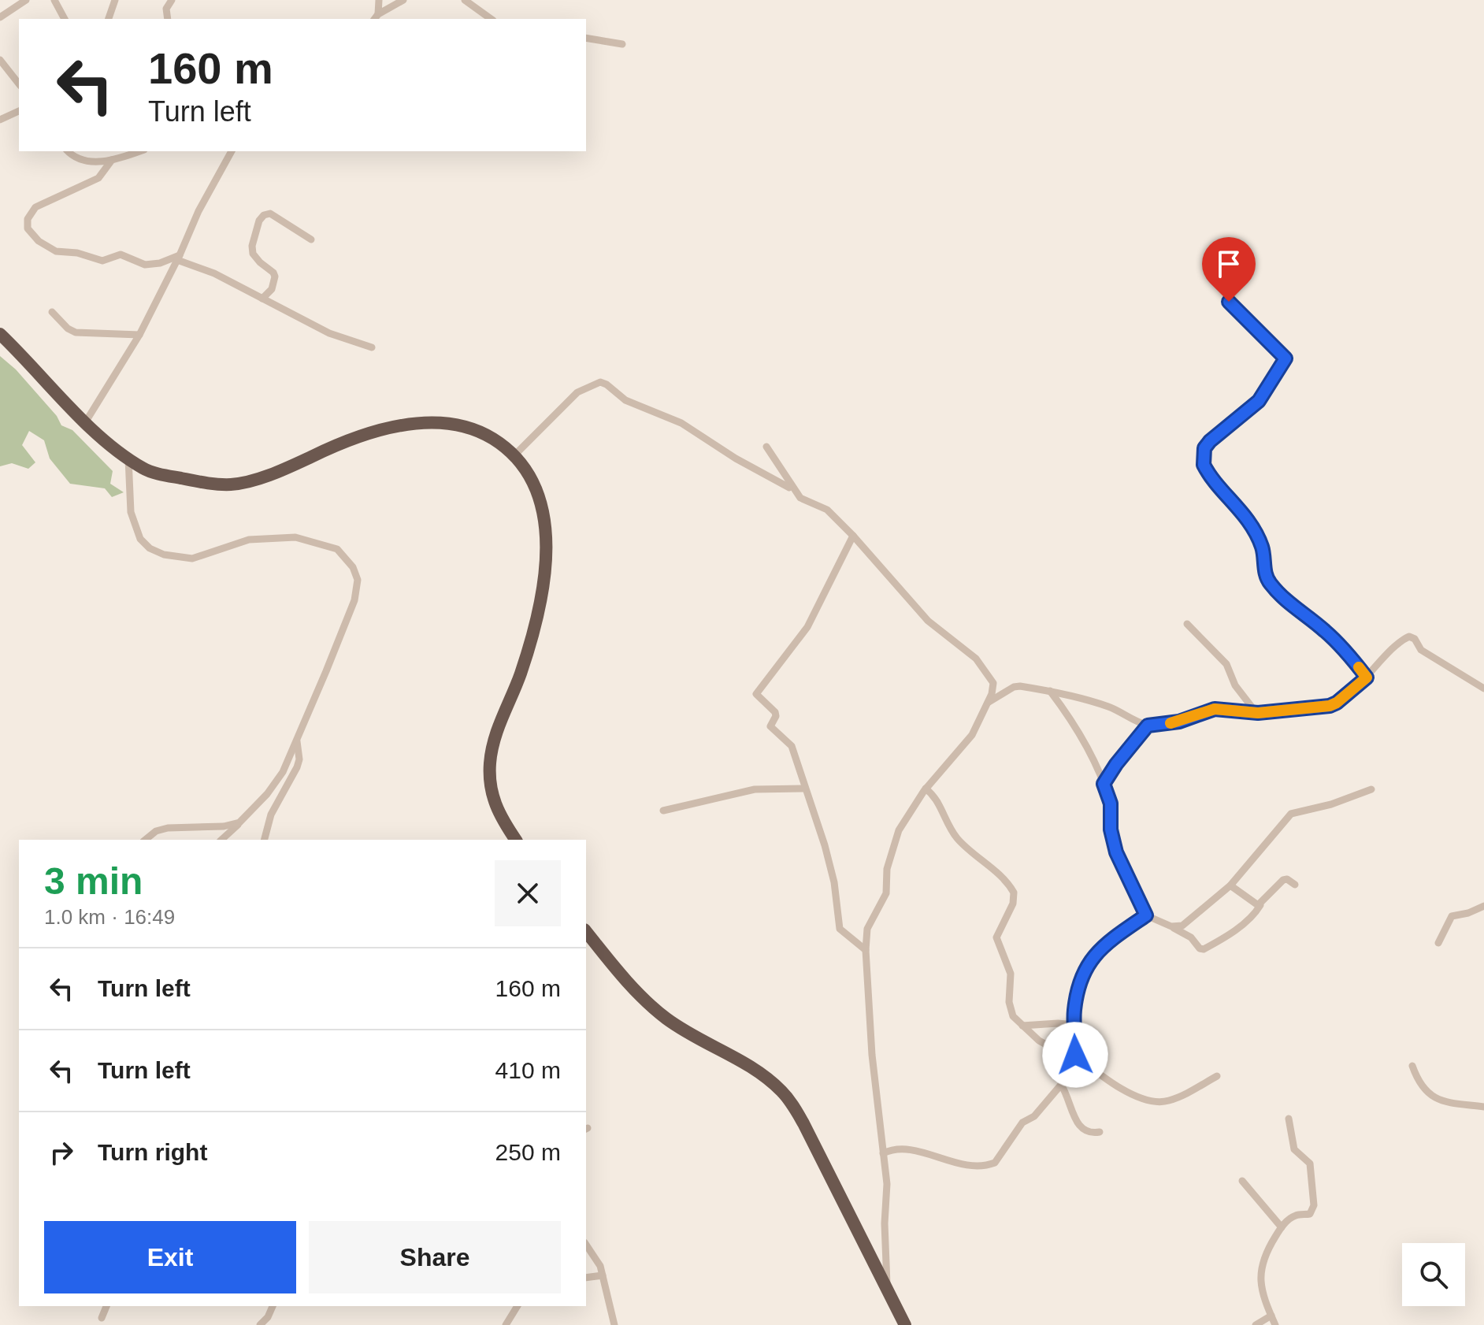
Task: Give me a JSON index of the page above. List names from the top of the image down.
{
  "page": {
    "turn": ["160 m", "Turn left"],
    "heading": ["3 min", "1.0 km · 16:49"],
    "list": [
      {
        "name": "Turn left",
        "value": "160 m"
      },
      {
        "name": "Turn left",
        "value": "410 m"
      },
      {
        "name": "Turn right",
        "value": "250 m"
      }
    ],
    "buttons": ["Exit", "Share"]
  }
}
